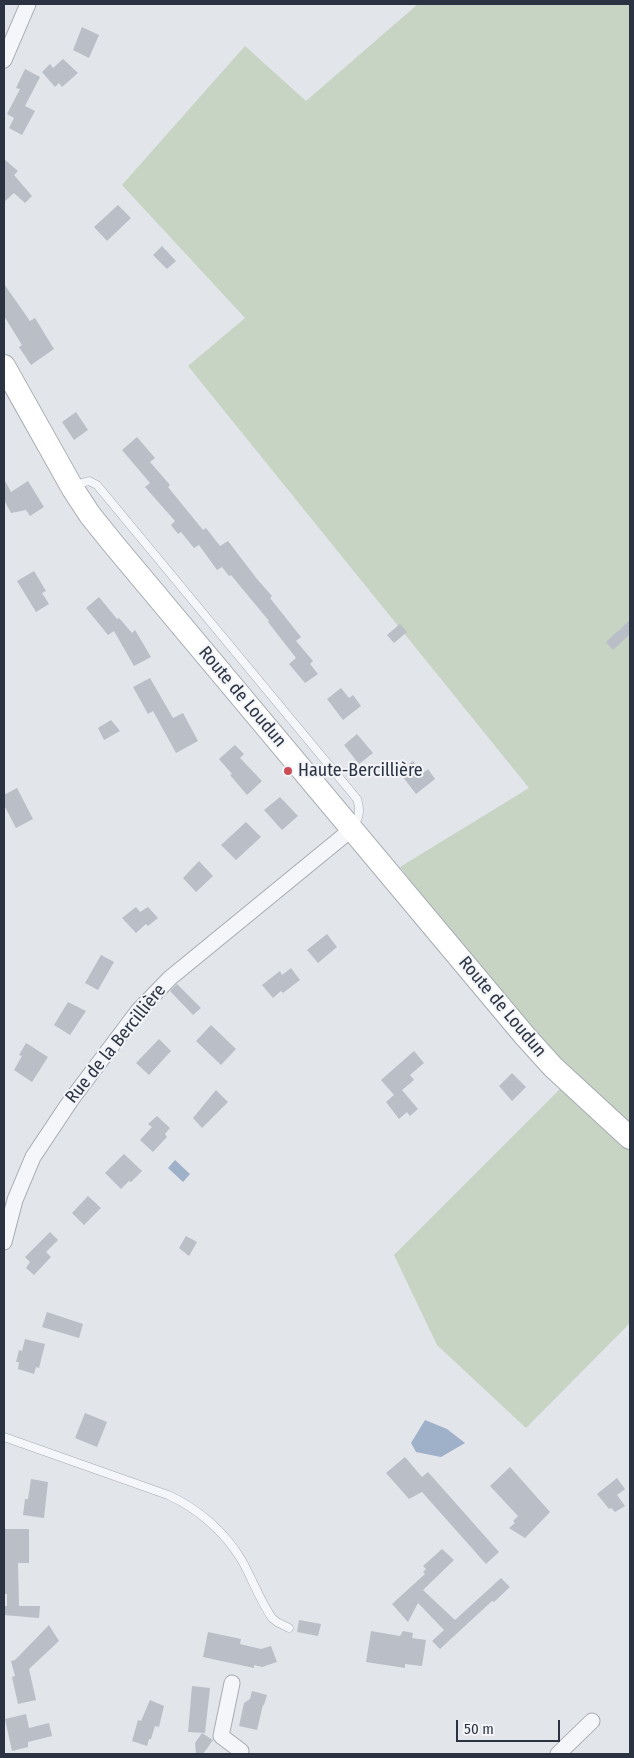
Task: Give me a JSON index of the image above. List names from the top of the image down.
{
  "streets": {
    "main road": ["Route de Loudun"],
    "street": ["Rue de la Bercillière"]
  },
  "crossings": [
    ["Route de Loudun", "Rue de la Bercillière"]
  ],
  "places": ["Haute-Bercillière"],
  "scale_bar": "50 m"
}
